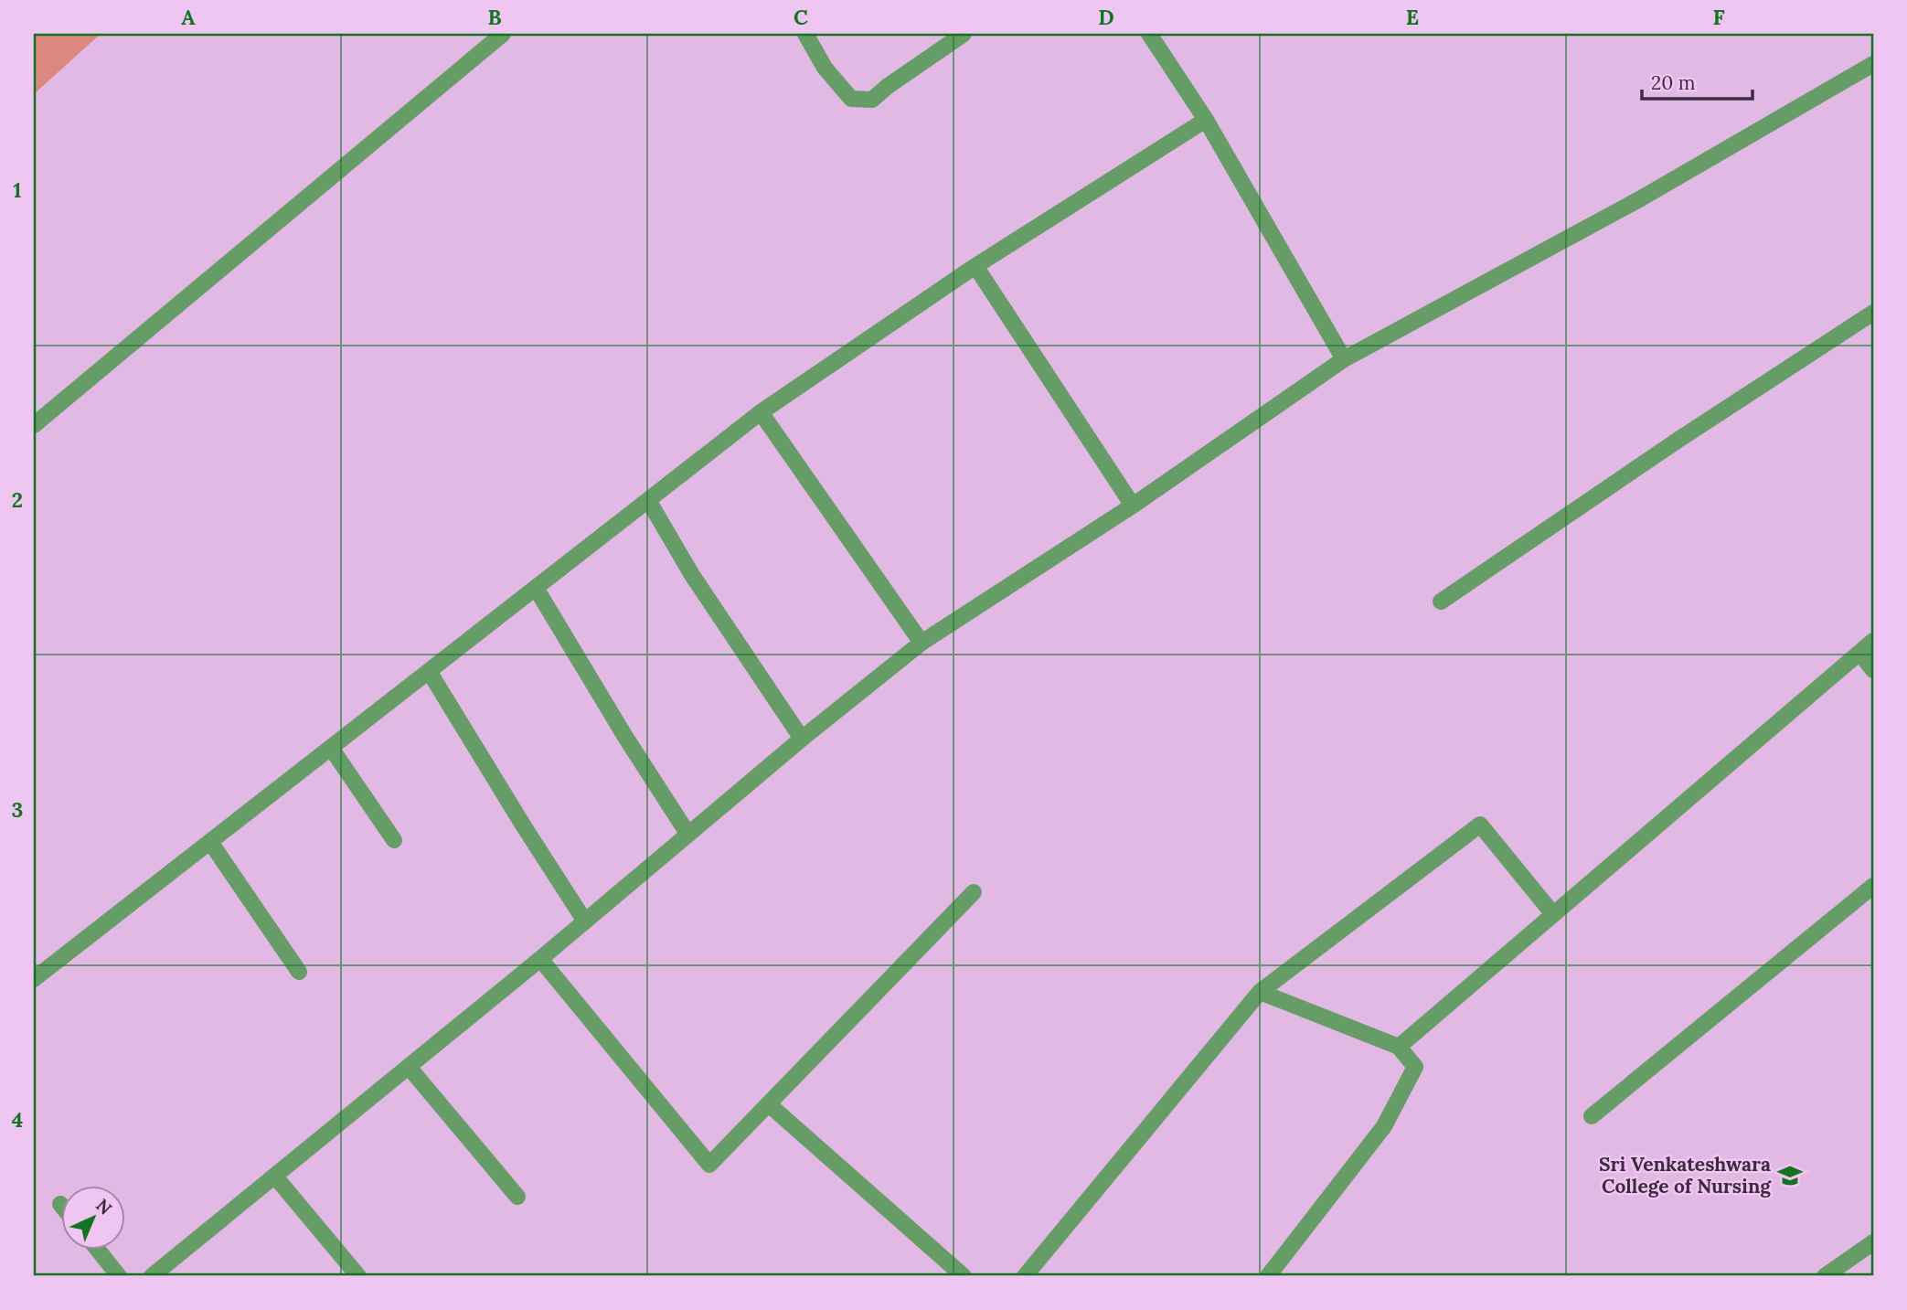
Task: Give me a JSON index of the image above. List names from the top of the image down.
{
  "places": {
    "school or university": ["Sri Venkateshwara College of Nursing"]
  },
  "scale_bar": "20 m",
  "north": "top right",
  "grid": {
    "columns": [
      "A",
      "B",
      "C",
      "D",
      "E",
      "F"
    ],
    "rows": [
      "1",
      "2",
      "3",
      "4"
    ]
  }
}
